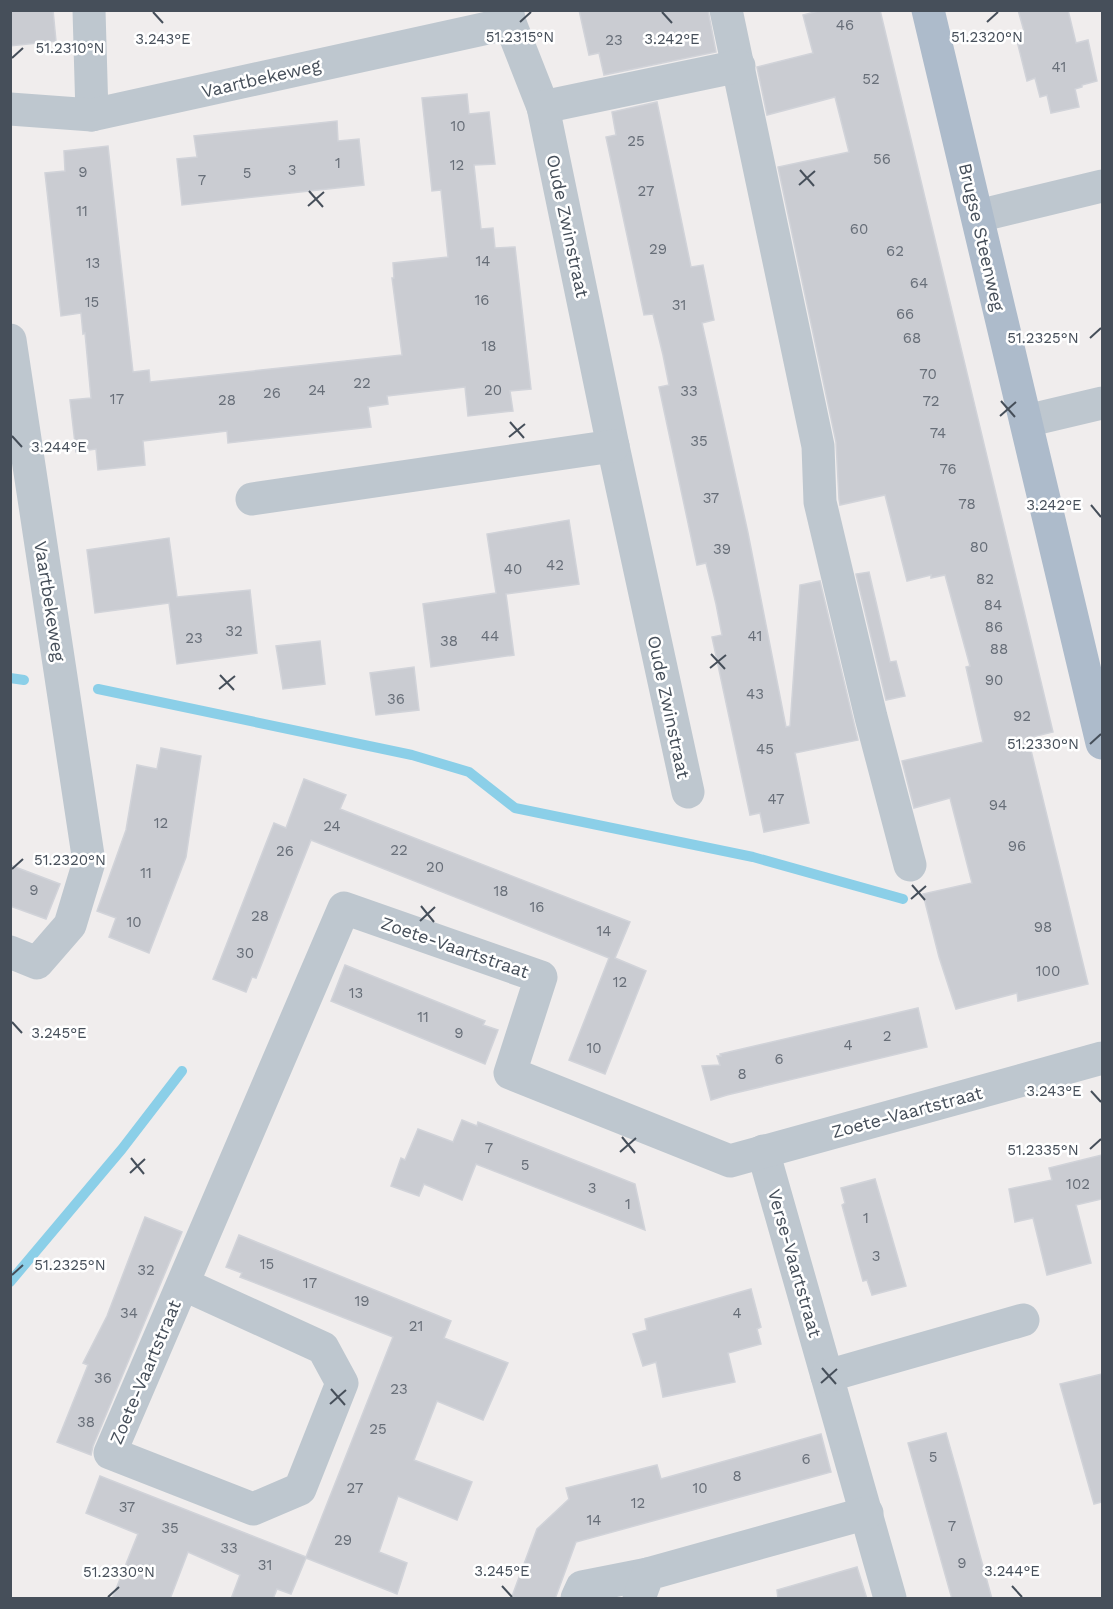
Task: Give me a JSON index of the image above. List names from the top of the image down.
{
  "streets": {
    "main road": ["Brugse Steenweg"],
    "street": [
      "Vaartbekeweg",
      "Oude Zwinstraat",
      "Zoete-Vaartstraat",
      "Verse-Vaartstraat"
    ]
  },
  "crossings": [
    ["Vaartbekeweg", "Oude Zwinstraat"],
    ["Zoete-Vaartstraat", "Verse-Vaartstraat"]
  ],
  "house_numbers": [
    "46",
    "23",
    "41",
    "52",
    "10",
    "25",
    "56",
    "1",
    "12",
    "3",
    "9",
    "5",
    "7",
    "27",
    "11",
    "60",
    "29",
    "62",
    "14",
    "13",
    "64",
    "16",
    "15",
    "31",
    "66",
    "68",
    "18",
    "70",
    "22",
    "24",
    "20",
    "33",
    "26",
    "17",
    "28",
    "72",
    "74",
    "35",
    "76",
    "37",
    "78",
    "80",
    "39",
    "42",
    "40",
    "82",
    "84",
    "86",
    "32",
    "44",
    "41",
    "23",
    "38",
    "88",
    "90",
    "43",
    "36",
    "92",
    "45",
    "47",
    "94",
    "12",
    "24",
    "96",
    "22",
    "26",
    "20",
    "11",
    "9",
    "18",
    "16",
    "28",
    "10",
    "98",
    "14",
    "30",
    "100",
    "12",
    "13",
    "11",
    "9",
    "2",
    "4",
    "10",
    "6",
    "8",
    "7",
    "5",
    "102",
    "3",
    "1",
    "1",
    "3",
    "15",
    "32",
    "17",
    "19",
    "34",
    "4",
    "21",
    "36",
    "23",
    "38",
    "25",
    "5",
    "6",
    "8",
    "27",
    "10",
    "12",
    "37",
    "14",
    "7",
    "35",
    "29",
    "33",
    "9",
    "31"
  ],
  "coordinates": [
    "51.2315°N",
    "51.2320°N",
    "3.243°E",
    "3.242°E",
    "51.2310°N",
    "51.2325°N",
    "3.244°E",
    "51.2330°N",
    "3.245°E",
    "51.2335°N"
  ]
}
